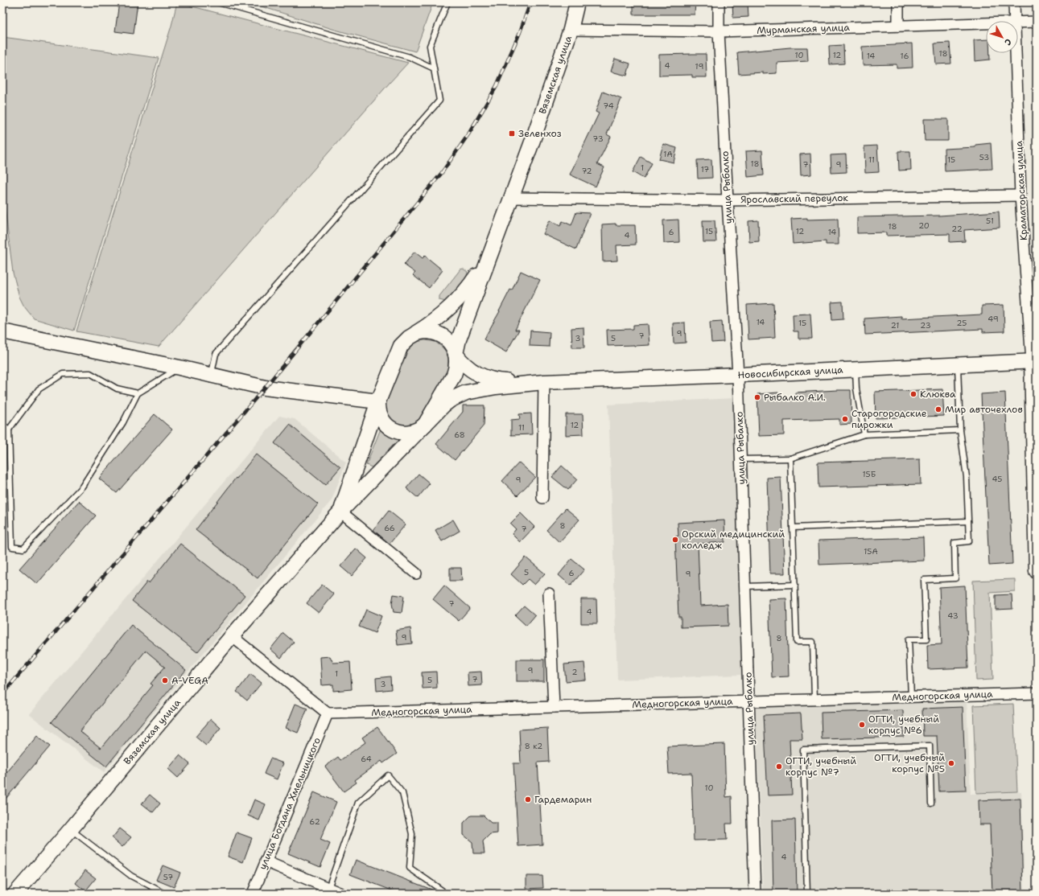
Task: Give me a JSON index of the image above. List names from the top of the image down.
{
  "streets": {
    "main road": ["Вяземская улица", "Краматорская улица", "Новосибирская улица"],
    "street": [
      "Мурманская улица",
      "улица Рыбалко",
      "Ярославский переулок",
      "Медногорская улица",
      "улица Богдана Хмельницкого"
    ]
  },
  "crossings": [
    ["Мурманская улица", "Вяземская улица"],
    ["Мурманская улица", "улица Рыбалко"],
    ["Вяземская улица", "Ярославский переулок"],
    ["улица Рыбалко", "Ярославский переулок"],
    ["улица Рыбалко", "Новосибирская улица"],
    ["улица Рыбалко", "Медногорская улица"],
    ["Краматорская улица", "Ярославский переулок"],
    ["Краматорская улица", "Новосибирская улица"],
    ["Медногорская улица", "улица Богдана Хмельницкого"]
  ],
  "places": {
    "transit": ["Зеленхоз"],
    "other": [
      "Клюква",
      "Рыбалко А.И.",
      "Мир авточехлов",
      "Старогородские пирожки",
      "Орский медицинский колледж",
      "A-VEGA",
      "ОГТИ, учебный корпус №6",
      "ОГТИ, учебный корпус №5",
      "ОГТИ, учебный корпус №7",
      "Гардемарин"
    ]
  },
  "house_numbers": [
    "18",
    "10",
    "12",
    "14",
    "16",
    "4",
    "19",
    "74",
    "73",
    "1А",
    "53",
    "11",
    "15",
    "18",
    "7",
    "9",
    "1",
    "17",
    "72",
    "51",
    "20",
    "18",
    "22",
    "15",
    "12",
    "6",
    "14",
    "4",
    "49",
    "14",
    "15",
    "25",
    "21",
    "23",
    "9",
    "7",
    "3",
    "5",
    "12",
    "11",
    "68",
    "15Б",
    "45",
    "9",
    "8",
    "66",
    "7",
    "15А",
    "5",
    "6",
    "9",
    "7",
    "4",
    "43",
    "9",
    "8",
    "9",
    "2",
    "1",
    "7",
    "5",
    "3",
    "8 к2",
    "64",
    "10",
    "62",
    "4",
    "57"
  ],
  "north": "bottom right"
}
